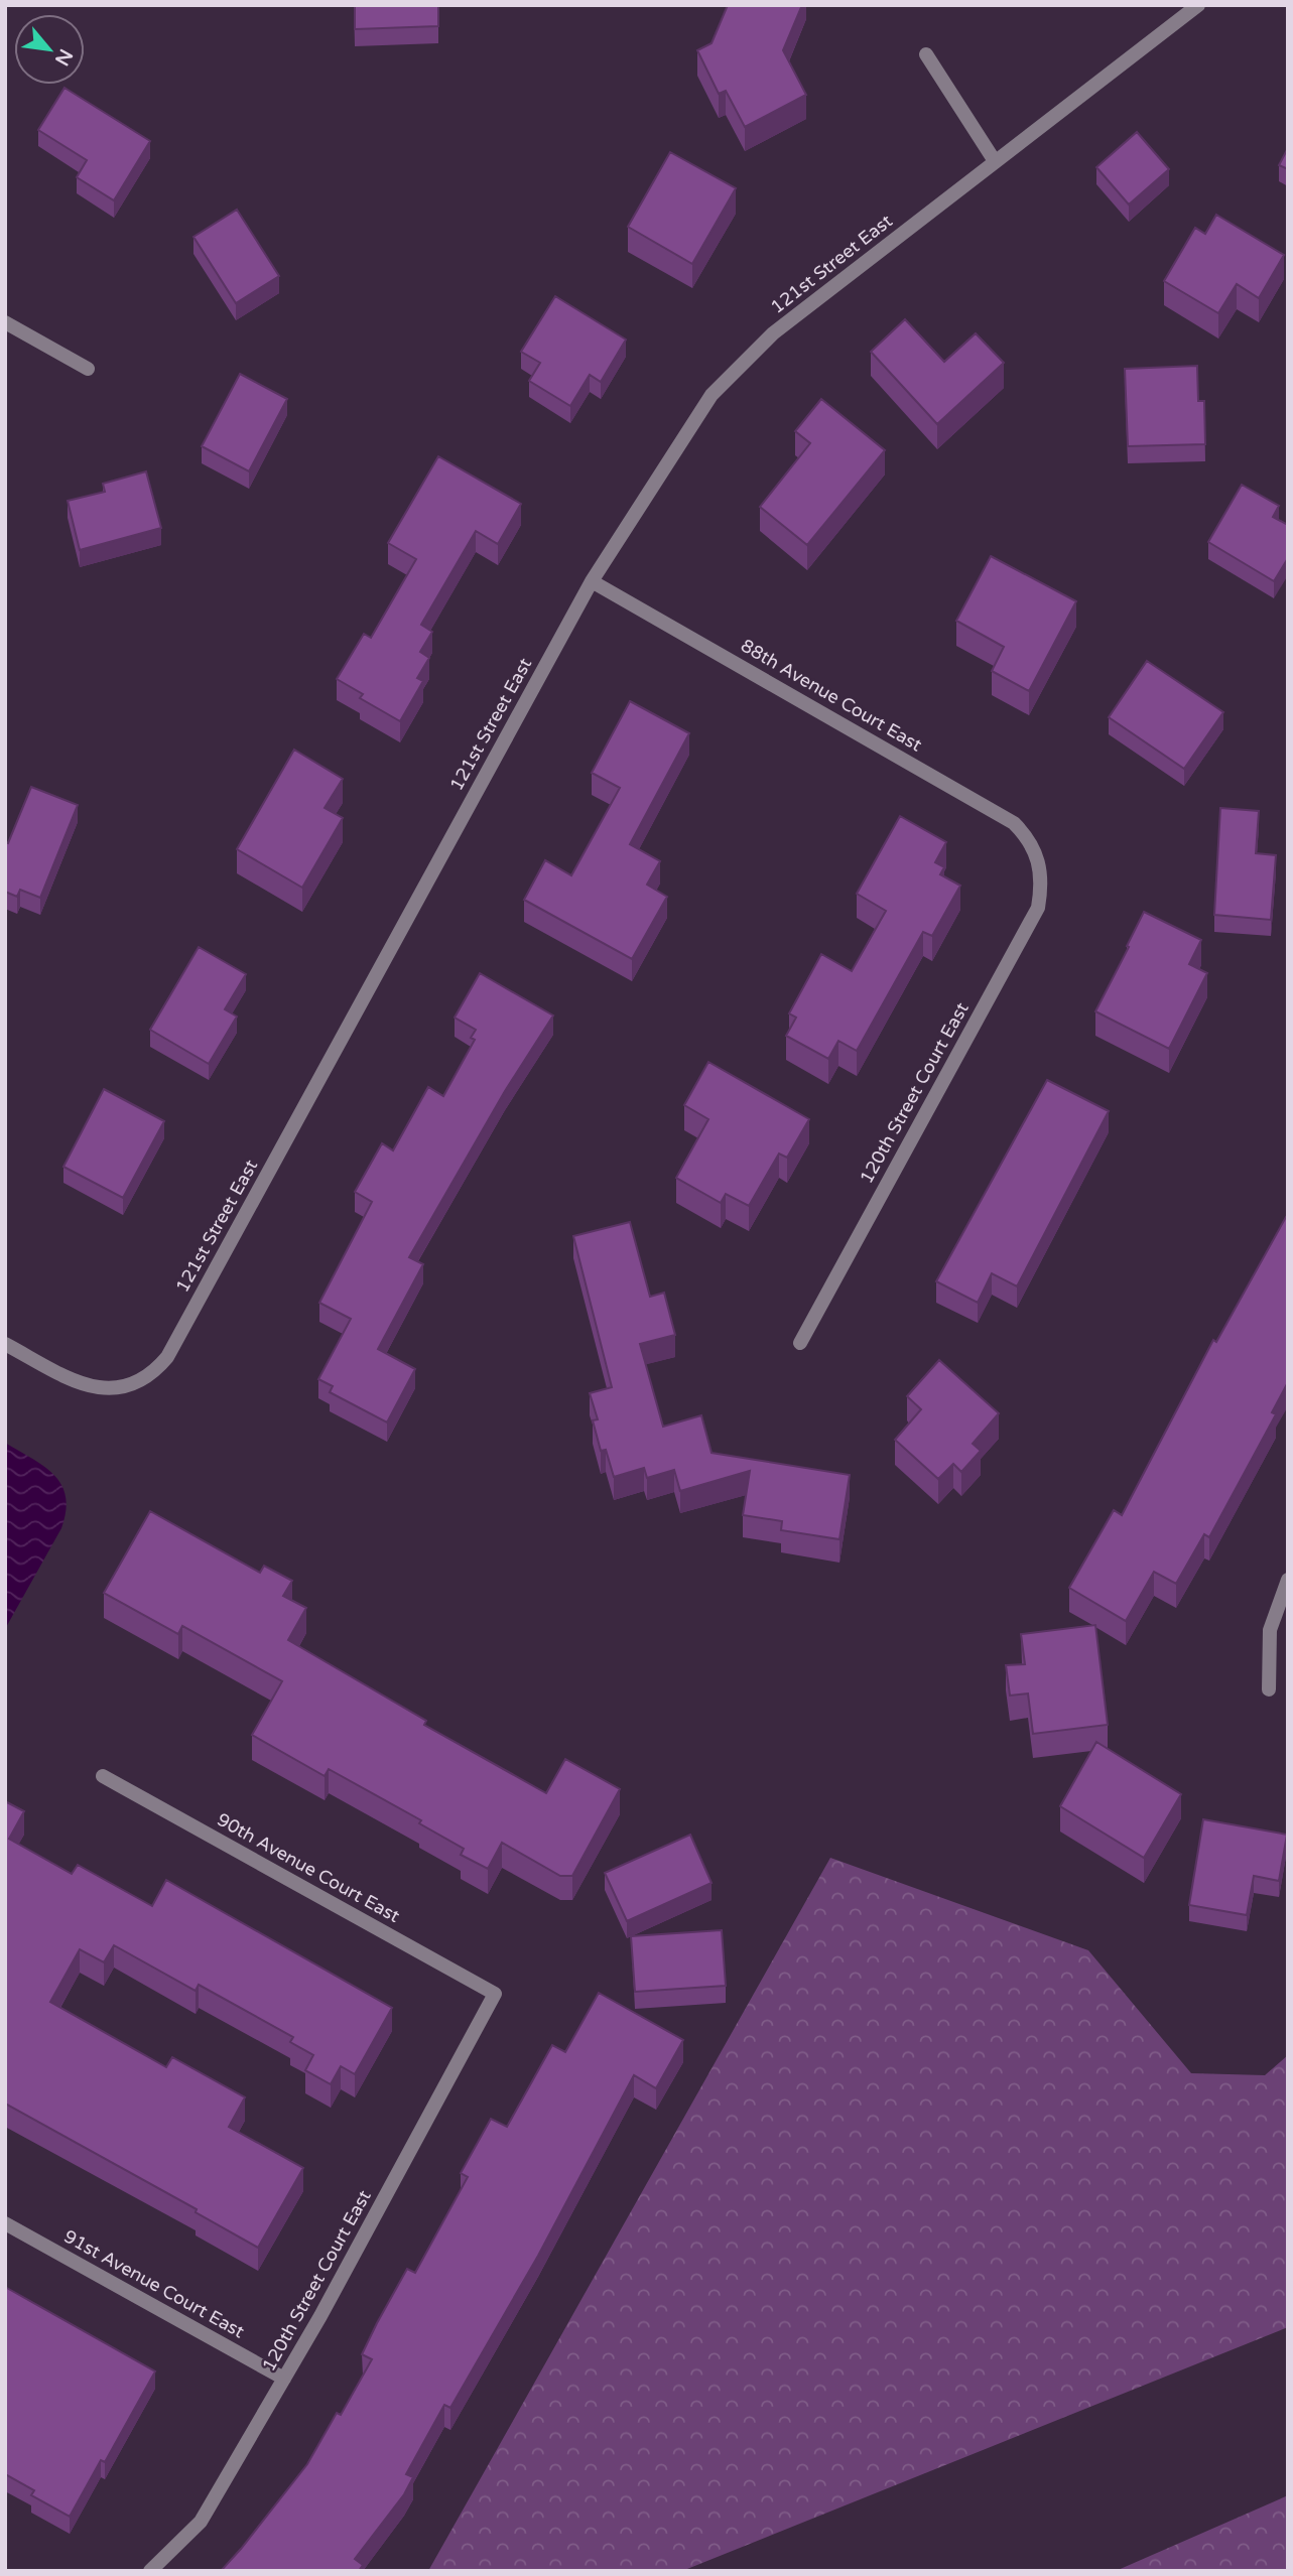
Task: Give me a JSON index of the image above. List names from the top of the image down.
{
  "streets": {
    "street": [
      "121st Street East",
      "88th Avenue Court East",
      "120th Street Court East",
      "90th Avenue Court East",
      "91st Avenue Court East"
    ]
  },
  "crossings": [
    ["121st Street East", "88th Avenue Court East"],
    ["88th Avenue Court East", "120th Street Court East"],
    ["120th Street Court East", "90th Avenue Court East"],
    ["120th Street Court East", "91st Avenue Court East"]
  ],
  "north": "bottom right"
}
